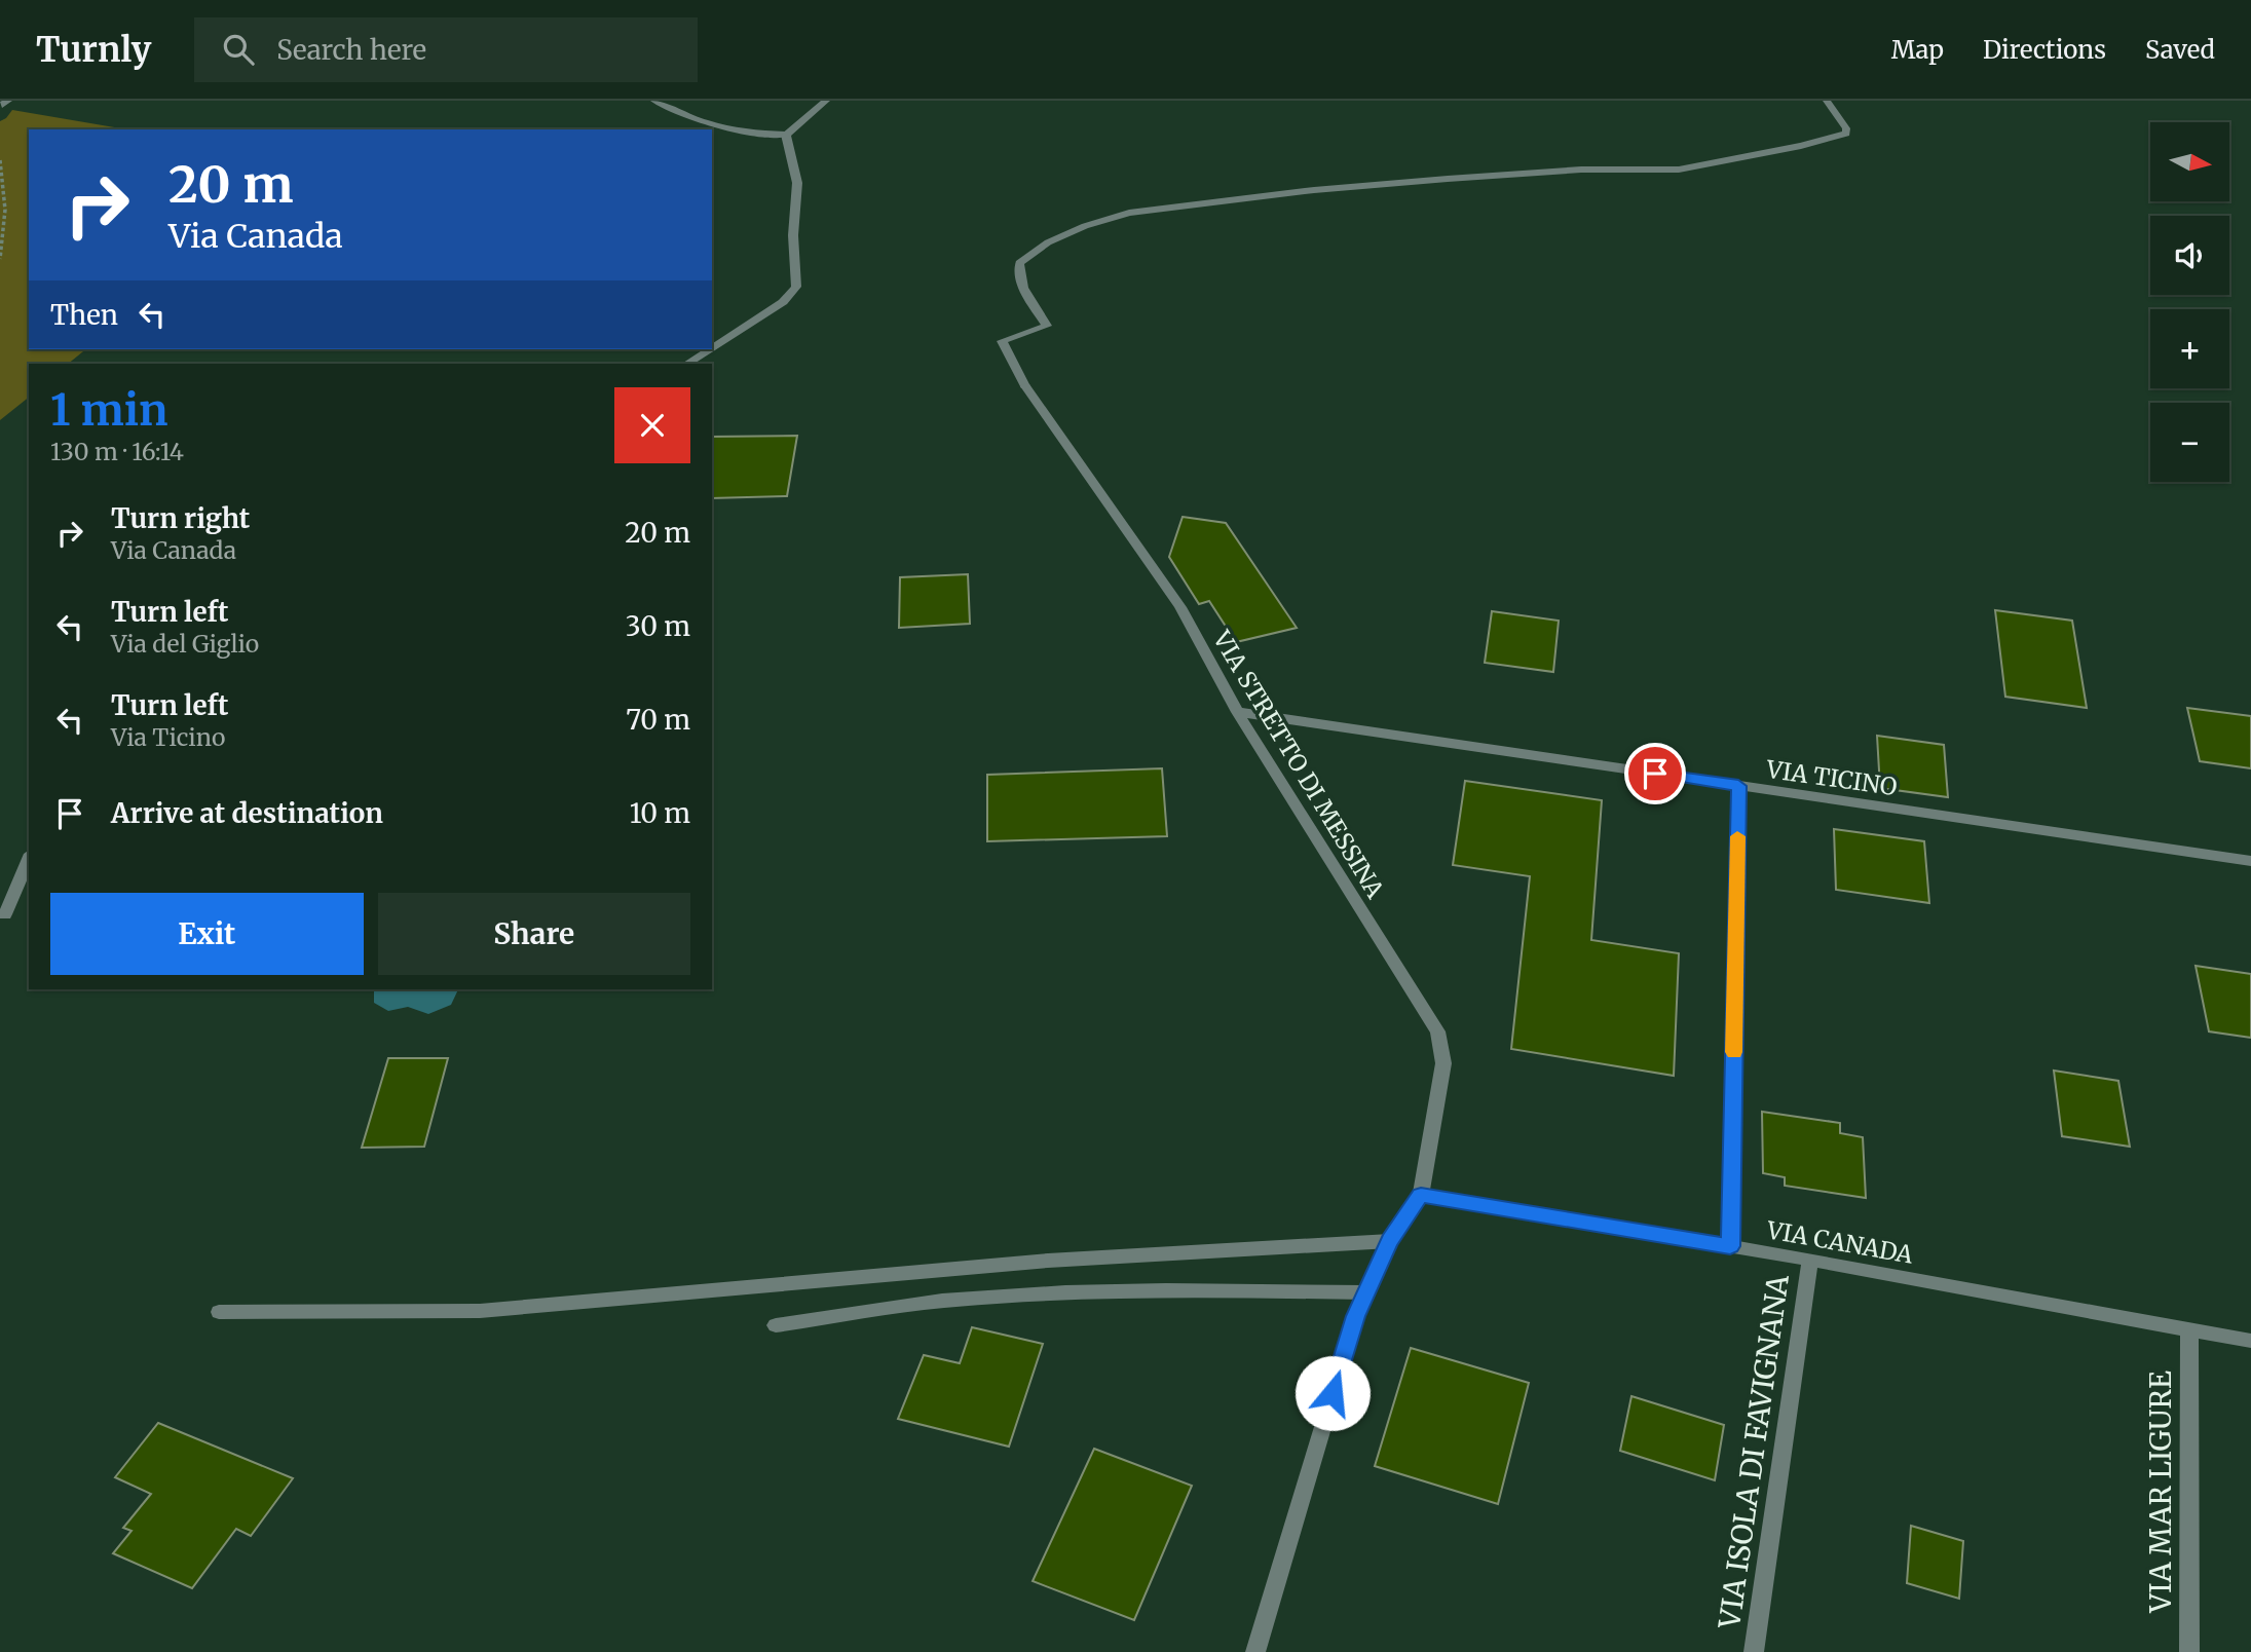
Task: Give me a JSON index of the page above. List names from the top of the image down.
{
  "streets": {
    "street": [
      "VIA STRETTO DI MESSINA",
      "VIA TICINO",
      "VIA CANADA",
      "VIA ISOLA DI FAVIGNANA",
      "VIA MAR LIGURE"
    ]
  },
  "crossings": [
    ["VIA STRETTO DI MESSINA", "VIA TICINO"],
    ["VIA STRETTO DI MESSINA", "VIA CANADA"],
    ["VIA CANADA", "VIA ISOLA DI FAVIGNANA"],
    ["VIA CANADA", "VIA MAR LIGURE"]
  ],
  "north": "right",
  "page": {
    "header": "Turnly",
    "search": "Search here",
    "nav": ["Map", "Directions", "Saved"],
    "map_buttons": ["+", "−"],
    "turn": ["20 m", "Via Canada"],
    "then": "Then",
    "heading": ["1 min", "130 m · 16:14"],
    "list": [
      {
        "name": "Turn right",
        "note": "Via Canada",
        "value": "20 m"
      },
      {
        "name": "Turn left",
        "note": "Via del Giglio",
        "value": "30 m"
      },
      {
        "name": "Turn left",
        "note": "Via Ticino",
        "value": "70 m"
      },
      {
        "name": "Arrive at destination",
        "value": "10 m"
      }
    ],
    "buttons": ["Exit", "Share"]
  }
}
